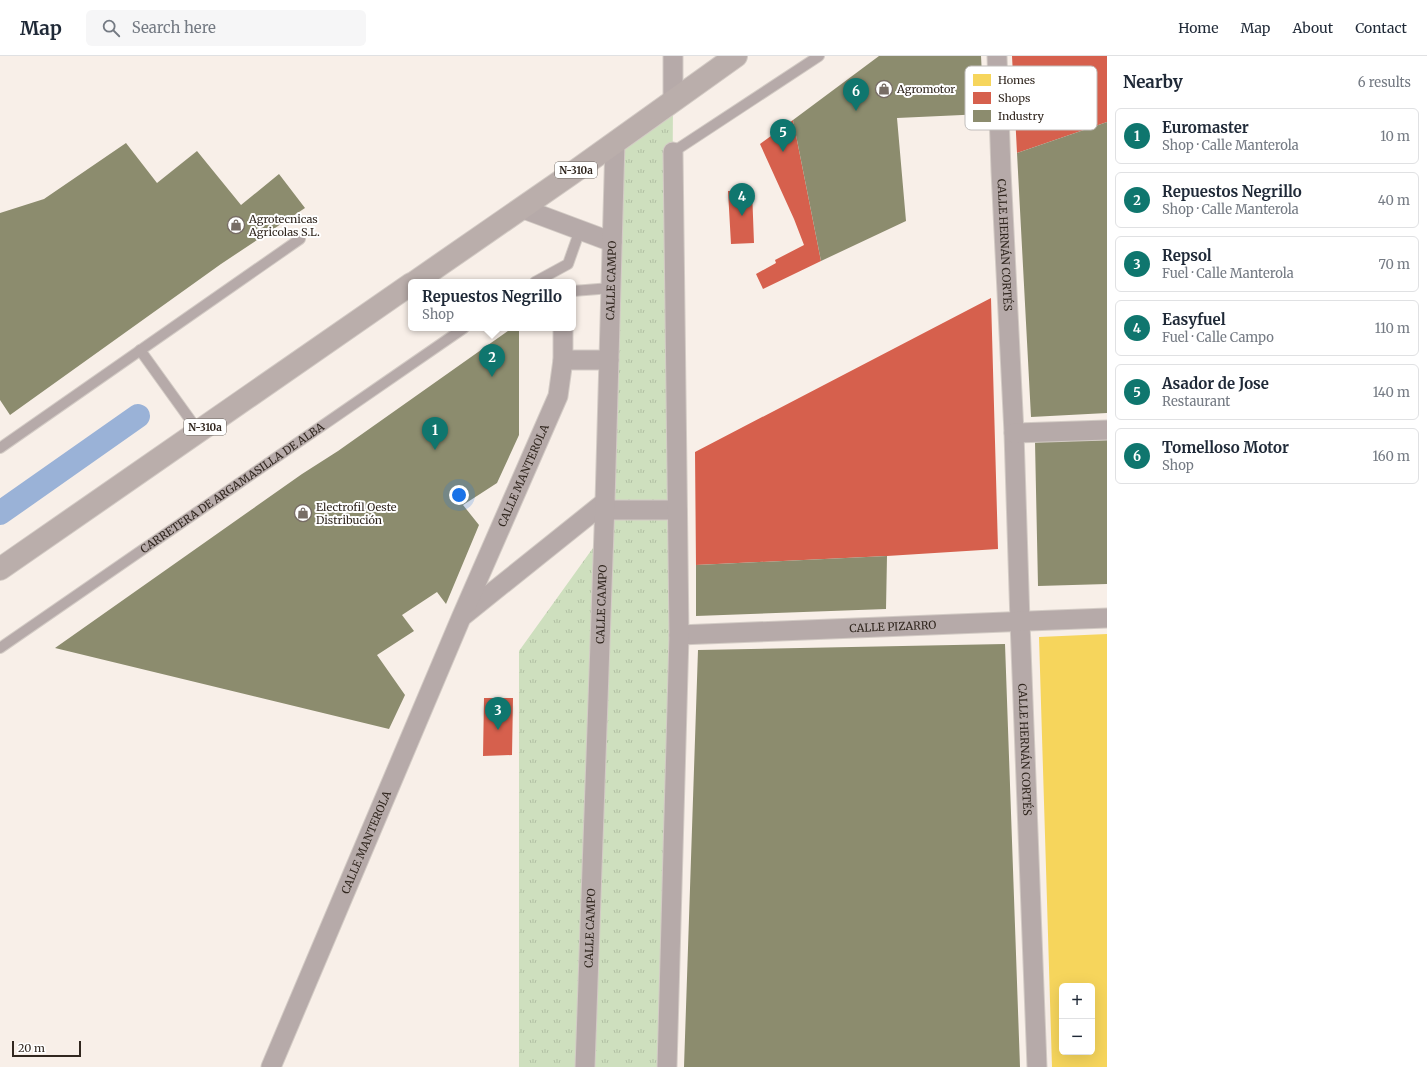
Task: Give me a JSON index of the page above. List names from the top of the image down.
{
  "streets": {
    "highway": ["N-310a"],
    "street": [
      "CALLE HERNÁN CORTÉS",
      "CALLE CAMPO",
      "CALLE MANTEROLA",
      "CALLE PIZARRO"
    ],
    "lane": ["CARRETERA DE ARGAMASILLA DE ALBA"]
  },
  "crossings": [
    ["N-310a", "CALLE CAMPO"],
    ["CALLE HERNÁN CORTÉS", "CALLE PIZARRO"],
    ["CALLE CAMPO", "CALLE MANTEROLA"]
  ],
  "places": {
    "shop": ["Agromotor", "Agrotecnicas Agricolas S.L.", "Electrofil Oeste Distribución"]
  },
  "legend": ["Homes", "Shops", "Industry"],
  "scale_bar": "20 m",
  "page": {
    "header": "Map",
    "search": "Search here",
    "nav": [
      "Home",
      "Map",
      "About",
      "Contact"
    ],
    "heading": ["Nearby", "6 results"],
    "pins": [
      "6",
      "5",
      "4",
      "2",
      "1",
      "3"
    ],
    "list": [
      {
        "mark": "1",
        "name": "Euromaster",
        "note": "Shop · Calle Manterola",
        "value": "10 m"
      },
      {
        "mark": "2",
        "name": "Repuestos Negrillo",
        "note": "Shop · Calle Manterola",
        "value": "40 m"
      },
      {
        "mark": "3",
        "name": "Repsol",
        "note": "Fuel · Calle Manterola",
        "value": "70 m"
      },
      {
        "mark": "4",
        "name": "Easyfuel",
        "note": "Fuel · Calle Campo",
        "value": "110 m"
      },
      {
        "mark": "5",
        "name": "Asador de Jose",
        "note": "Restaurant",
        "value": "140 m"
      },
      {
        "mark": "6",
        "name": "Tomelloso Motor",
        "note": "Shop",
        "value": "160 m"
      }
    ],
    "popup": ["Repuestos Negrillo", "Shop"],
    "map_buttons": ["+", "−"],
    "scale": "20 m"
  }
}
